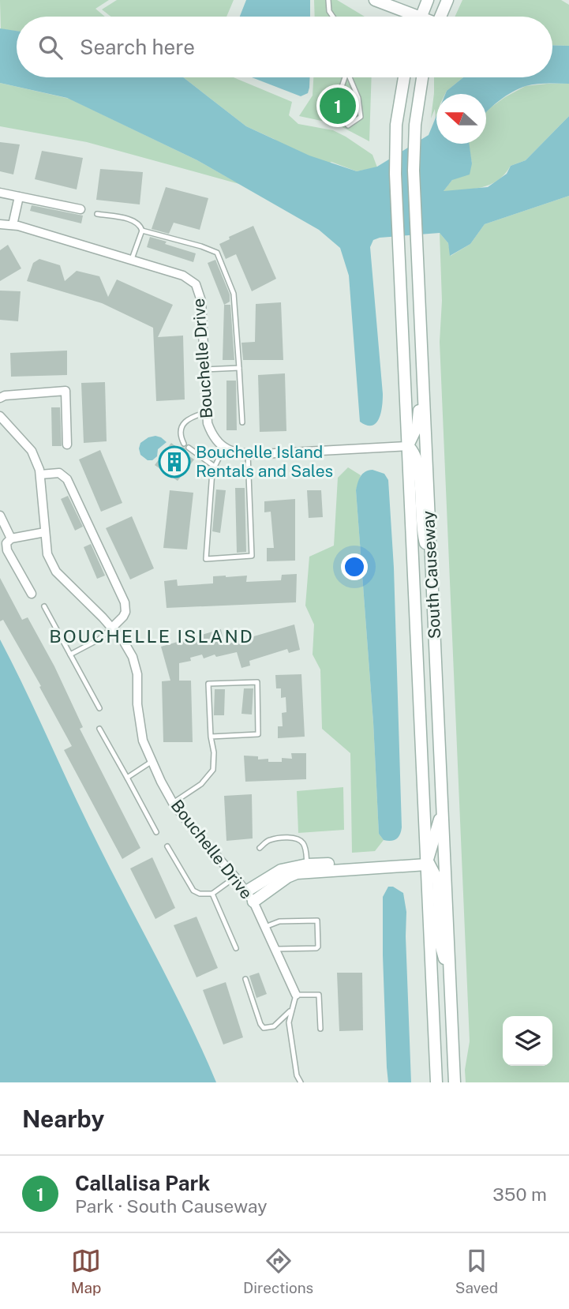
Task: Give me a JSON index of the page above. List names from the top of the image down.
{
  "streets": {
    "main road": ["South Causeway"],
    "street": ["Bouchelle Drive"]
  },
  "districts": ["BOUCHELLE ISLAND"],
  "places": {
    "building": ["Bouchelle Island Rentals and Sales"]
  },
  "north": "left",
  "page": {
    "search": "Search here",
    "pins": "1",
    "heading": "Nearby",
    "list": [
      {
        "mark": "1",
        "name": "Callalisa Park",
        "note": "Park · South Causeway",
        "value": "350 m"
      }
    ],
    "nav": ["Map", "Directions", "Saved"]
  }
}
